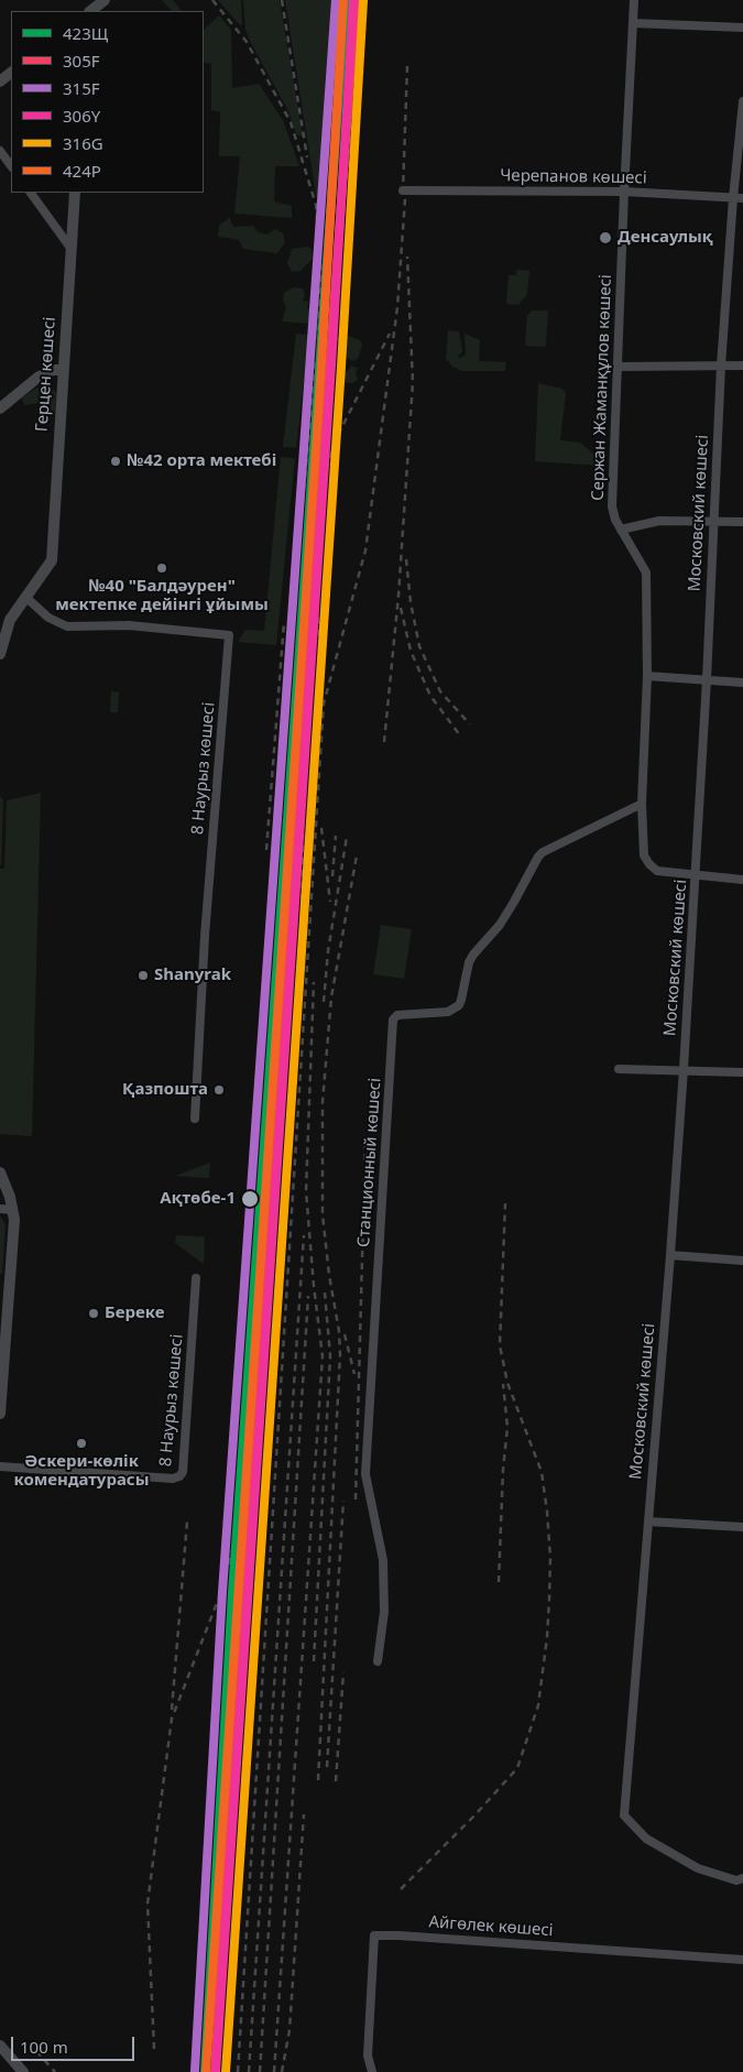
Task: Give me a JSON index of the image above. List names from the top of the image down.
{
  "streets": {
    "street": [
      "Черепанов көшесі",
      "Герцен көшесі",
      "Сержан Жаманқұлов көшесі",
      "Московский көшесі",
      "8 Наурыз көшесі",
      "Станционный көшесі",
      "Айгөлек көшесі"
    ]
  },
  "crossings": [
    ["Черепанов көшесі", "Сержан Жаманқұлов көшесі"],
    ["Черепанов көшесі", "Московский көшесі"],
    ["Герцен көшесі", "8 Наурыз көшесі"],
    ["Сержан Жаманқұлов көшесі", "Московский көшесі"],
    ["Сержан Жаманқұлов көшесі", "Станционный көшесі"]
  ],
  "places": [
    "Денсаулық",
    "№42 орта мектебі",
    "№40 \"Балдәурен\" мектепке дейінгі ұйымы",
    "Shanyrak",
    "Қазпошта",
    "Ақтөбе-1",
    "Береке",
    "Әскери-көлік комендатурасы"
  ],
  "lines": [
    "transit line 423Щ",
    "transit line 315F",
    "transit line 306Y",
    "transit line 424Р",
    "transit line 305F",
    "transit line 316G"
  ],
  "legend": [
    "423Щ",
    "305F",
    "315F",
    "306Y",
    "316G",
    "424Р"
  ],
  "scale_bar": "100 m"
}
